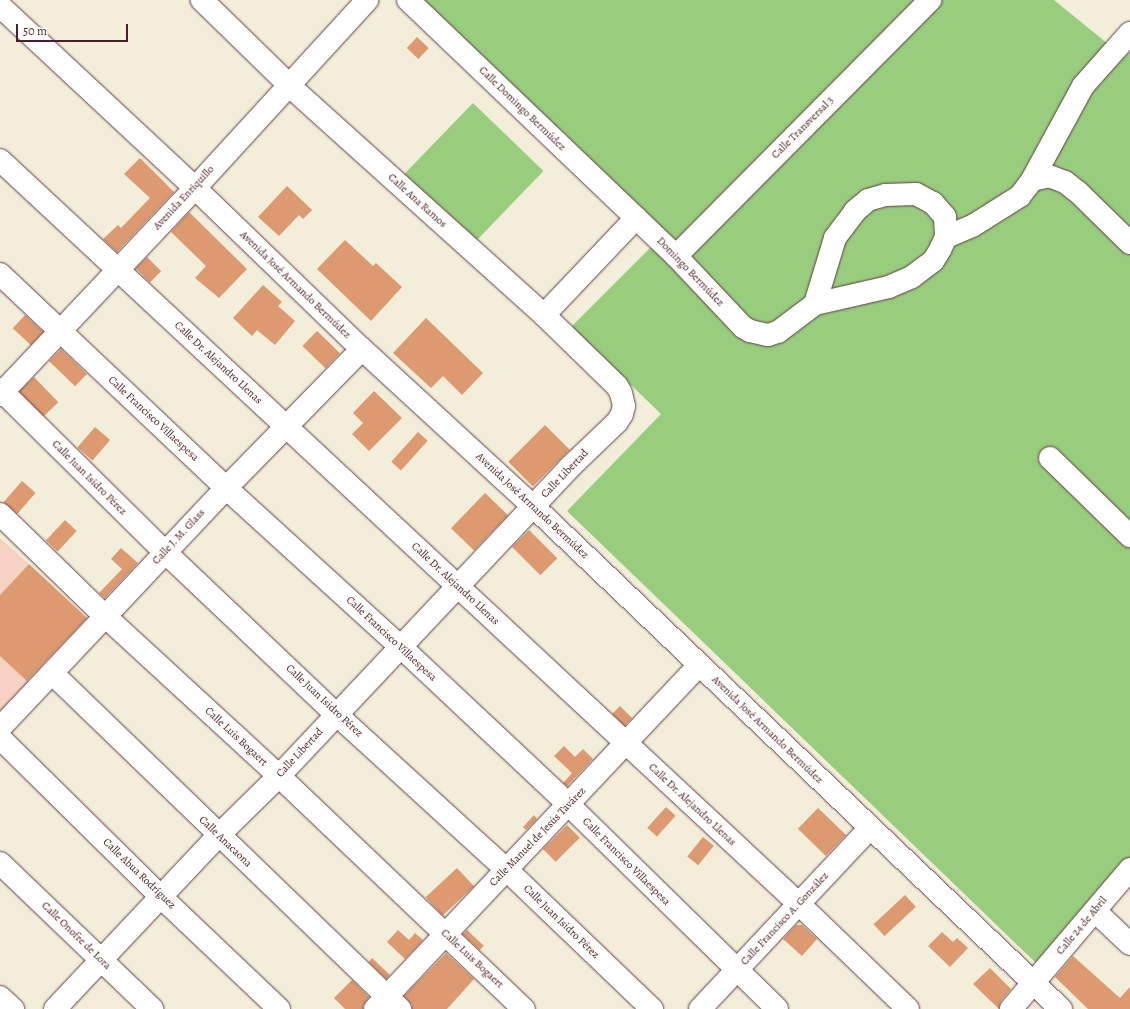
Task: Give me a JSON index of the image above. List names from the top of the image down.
{
  "streets": {
    "street": [
      "Calle Domingo Bermúdez",
      "Calle Transversal 3",
      "Avenida Enriquillo",
      "Calle Ana Ramos",
      "Domingo Bermúdez",
      "Avenida José Armando Bermúdez",
      "Calle Dr. Alejandro Llenas",
      "Calle Francisco Villaespesa",
      "Calle Libertad",
      "Calle Juan Isidro Pérez",
      "Calle J. M. Glass",
      "Calle Luis Bogaert",
      "Calle Manuel de Jesús Tavárez",
      "Calle Anacaona",
      "Calle Abua Rodríguez",
      "Calle Francisco A. González",
      "Calle 24 de Abril",
      "Calle Onofre de Lora"
    ]
  },
  "crossings": [
    ["Calle Domingo Bermúdez", "Domingo Bermúdez"],
    ["Calle Transversal 3", "Domingo Bermúdez"],
    ["Avenida Enriquillo", "Calle Ana Ramos"],
    ["Avenida Enriquillo", "Avenida José Armando Bermúdez"],
    ["Avenida Enriquillo", "Calle Dr. Alejandro Llenas"],
    ["Avenida Enriquillo", "Calle Francisco Villaespesa"],
    ["Avenida Enriquillo", "Calle Juan Isidro Pérez"],
    ["Calle Ana Ramos", "Calle Libertad"],
    ["Avenida José Armando Bermúdez", "Calle Libertad"],
    ["Avenida José Armando Bermúdez", "Calle J. M. Glass"],
    ["Avenida José Armando Bermúdez", "Calle Manuel de Jesús Tavárez"],
    ["Avenida José Armando Bermúdez", "Calle Francisco A. González"],
    ["Avenida José Armando Bermúdez", "Calle 24 de Abril"],
    ["Calle Dr. Alejandro Llenas", "Calle Libertad"],
    ["Calle Dr. Alejandro Llenas", "Calle J. M. Glass"],
    ["Calle Dr. Alejandro Llenas", "Calle Manuel de Jesús Tavárez"],
    ["Calle Dr. Alejandro Llenas", "Calle Francisco A. González"],
    ["Calle Francisco Villaespesa", "Calle Libertad"],
    ["Calle Francisco Villaespesa", "Calle J. M. Glass"],
    ["Calle Francisco Villaespesa", "Calle Manuel de Jesús Tavárez"],
    ["Calle Francisco Villaespesa", "Calle Francisco A. González"],
    ["Calle Libertad", "Calle Juan Isidro Pérez"],
    ["Calle Libertad", "Calle Luis Bogaert"],
    ["Calle Libertad", "Calle Anacaona"],
    ["Calle Libertad", "Calle Abua Rodríguez"],
    ["Calle Libertad", "Calle Onofre de Lora"],
    ["Calle Juan Isidro Pérez", "Calle J. M. Glass"],
    ["Calle Juan Isidro Pérez", "Calle Manuel de Jesús Tavárez"],
    ["Calle J. M. Glass", "Calle Luis Bogaert"],
    ["Calle J. M. Glass", "Calle Anacaona"],
    ["Calle Luis Bogaert", "Calle Manuel de Jesús Tavárez"],
    ["Calle Manuel de Jesús Tavárez", "Calle Anacaona"]
  ],
  "scale_bar": "50 m"
}
